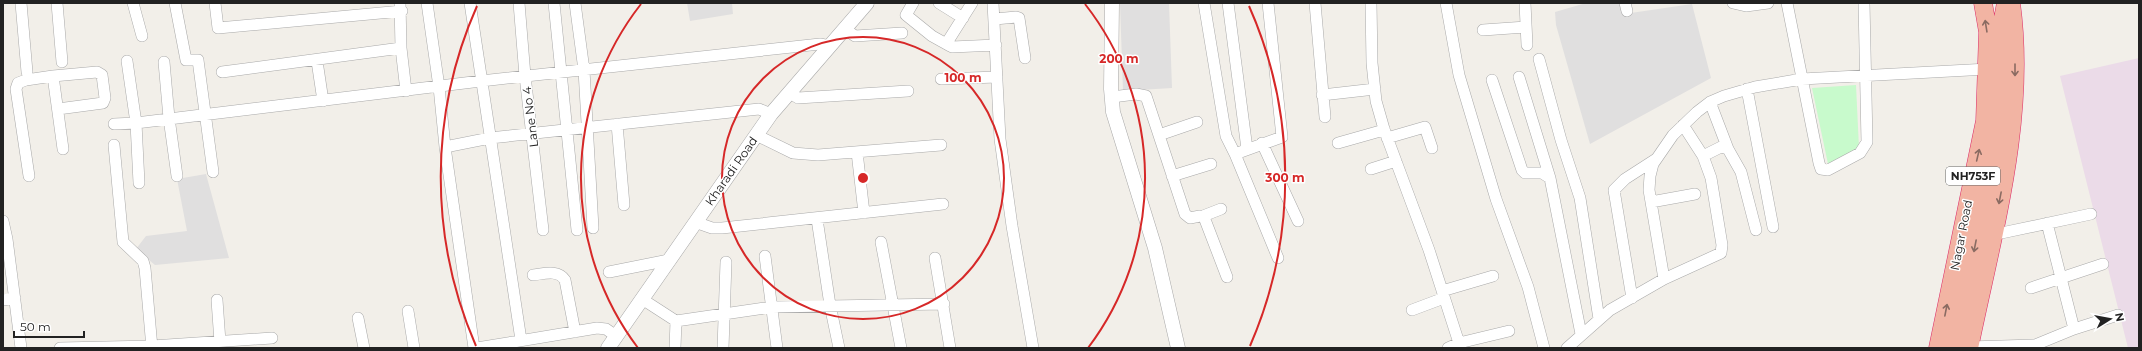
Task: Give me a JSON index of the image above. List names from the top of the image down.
{
  "streets": {
    "highway": ["NH753F", "Nagar Road"],
    "street": ["Lane No 4", "Kharadi Road"]
  },
  "scale_bar": "50 m",
  "north": "right",
  "rings": ["200 m", "100 m", "300 m"]
}
